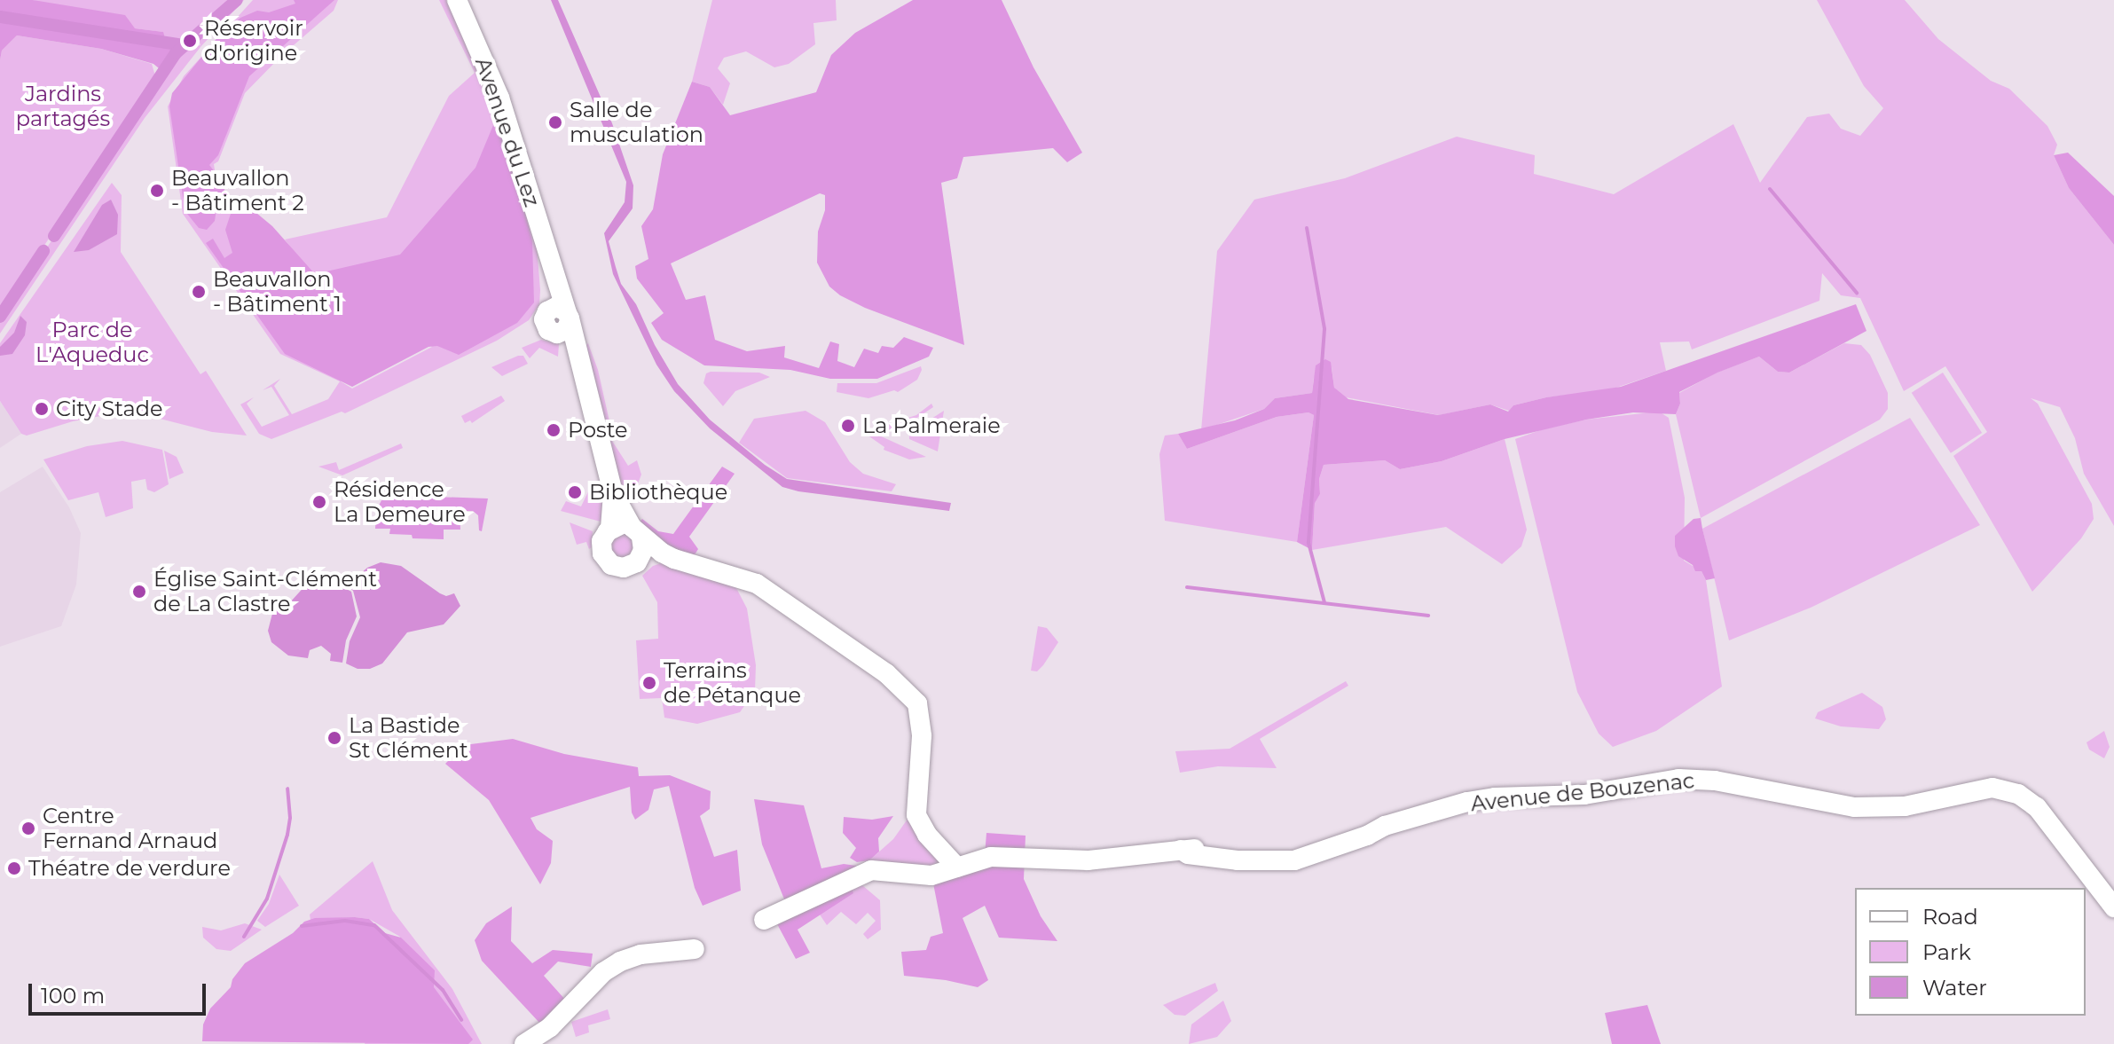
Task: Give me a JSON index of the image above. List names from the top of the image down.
{
  "streets": {
    "street": ["Avenue du Lez", "Avenue de Bouzenac"]
  },
  "parks": ["Jardins partagés", "Parc de L'Aqueduc"],
  "places": [
    "Réservoir d'origine",
    "Salle de musculation",
    "Beauvallon - Bâtiment 2",
    "Beauvallon - Bâtiment 1",
    "City Stade",
    "La Palmeraie",
    "Poste",
    "Bibliothèque",
    "Résidence La Demeure",
    "Église Saint-Clément de La Clastre",
    "Terrains de Pétanque",
    "La Bastide St Clément",
    "Centre Fernand Arnaud",
    "Théatre de verdure"
  ],
  "legend": ["Road", "Park", "Water"],
  "scale_bar": "100 m"
}
